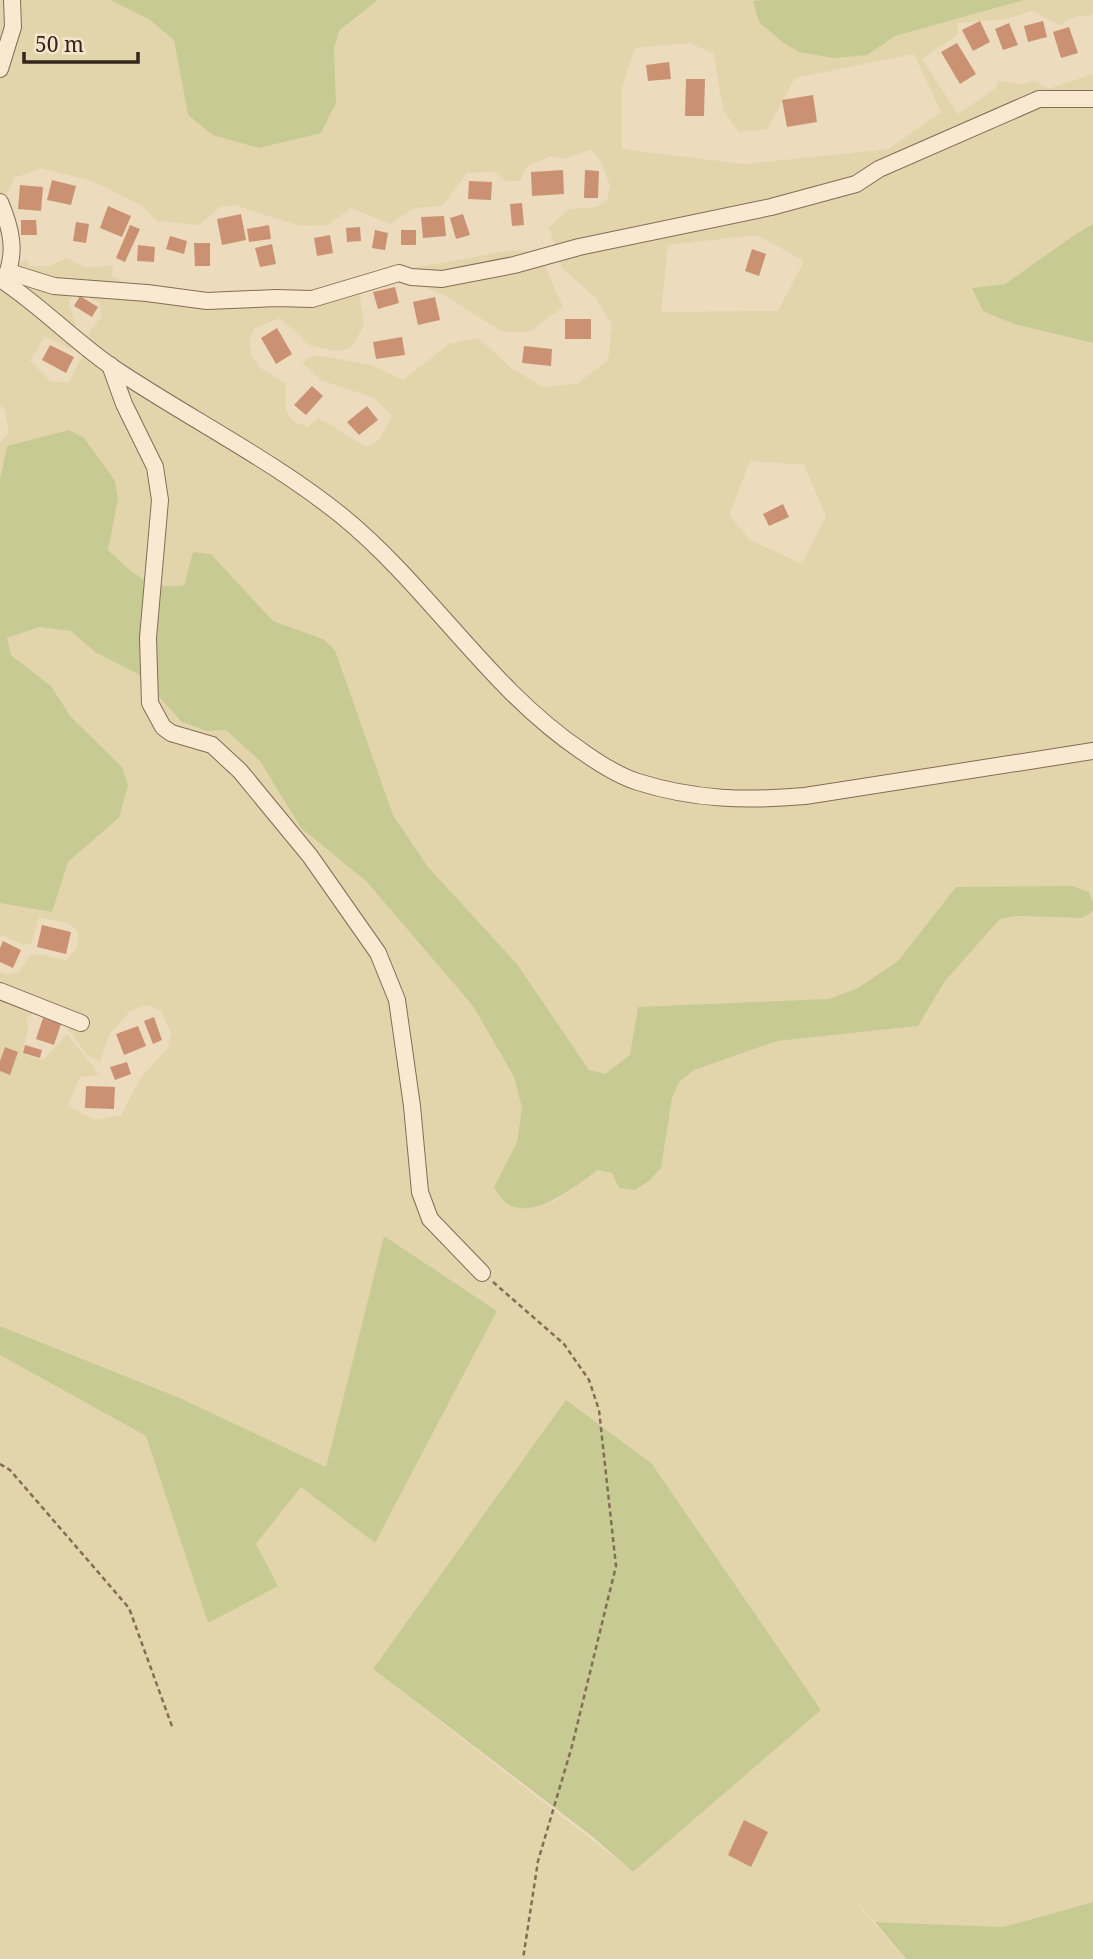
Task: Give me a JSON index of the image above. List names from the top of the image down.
{
  "scale_bar": "50 m"
}
